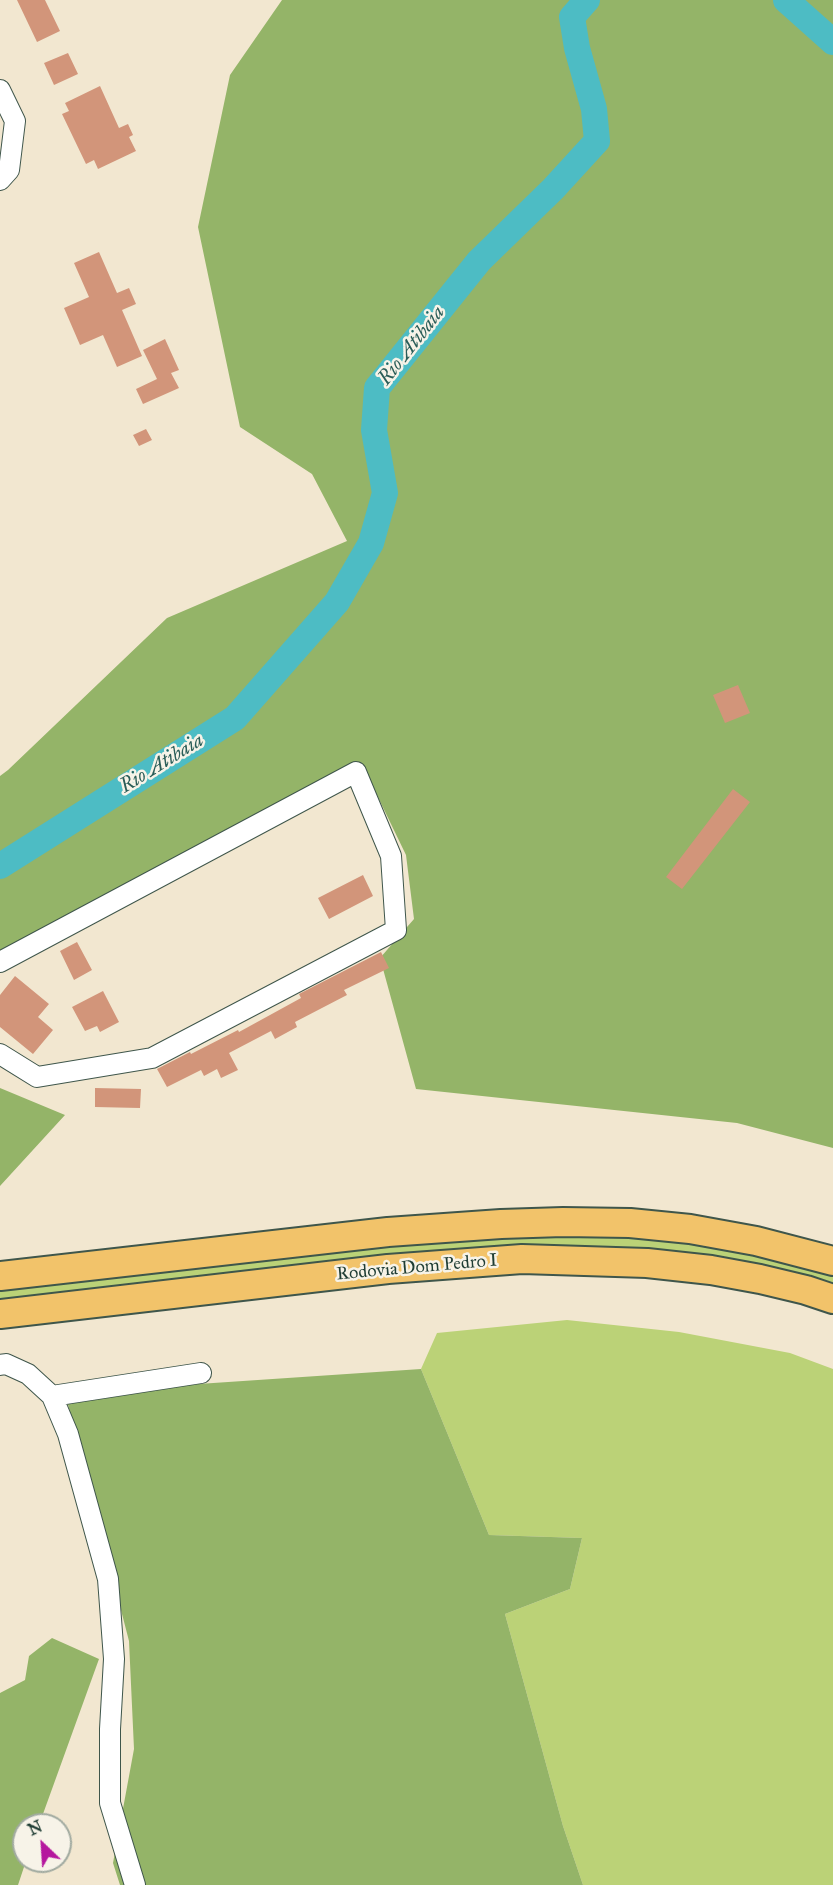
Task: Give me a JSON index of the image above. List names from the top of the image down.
{
  "streets": {
    "highway": ["Rodovia Dom Pedro I"]
  },
  "water": ["Rio Atibaia"],
  "north": "top left"
}
